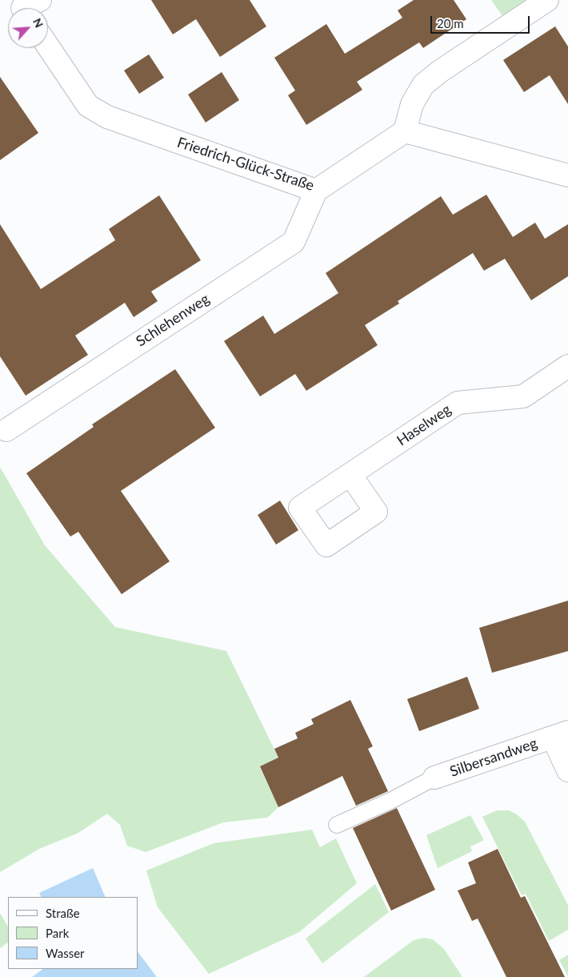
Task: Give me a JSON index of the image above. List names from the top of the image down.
{
  "streets": {
    "street": [
      "Friedrich-Glück-Straße",
      "Schlehenweg",
      "Haselweg",
      "Silbersandweg"
    ]
  },
  "crossings": [
    ["Friedrich-Glück-Straße", "Schlehenweg"]
  ],
  "legend": ["Straße", "Park", "Wasser"],
  "scale_bar": "20 m",
  "north": "top right"
}
